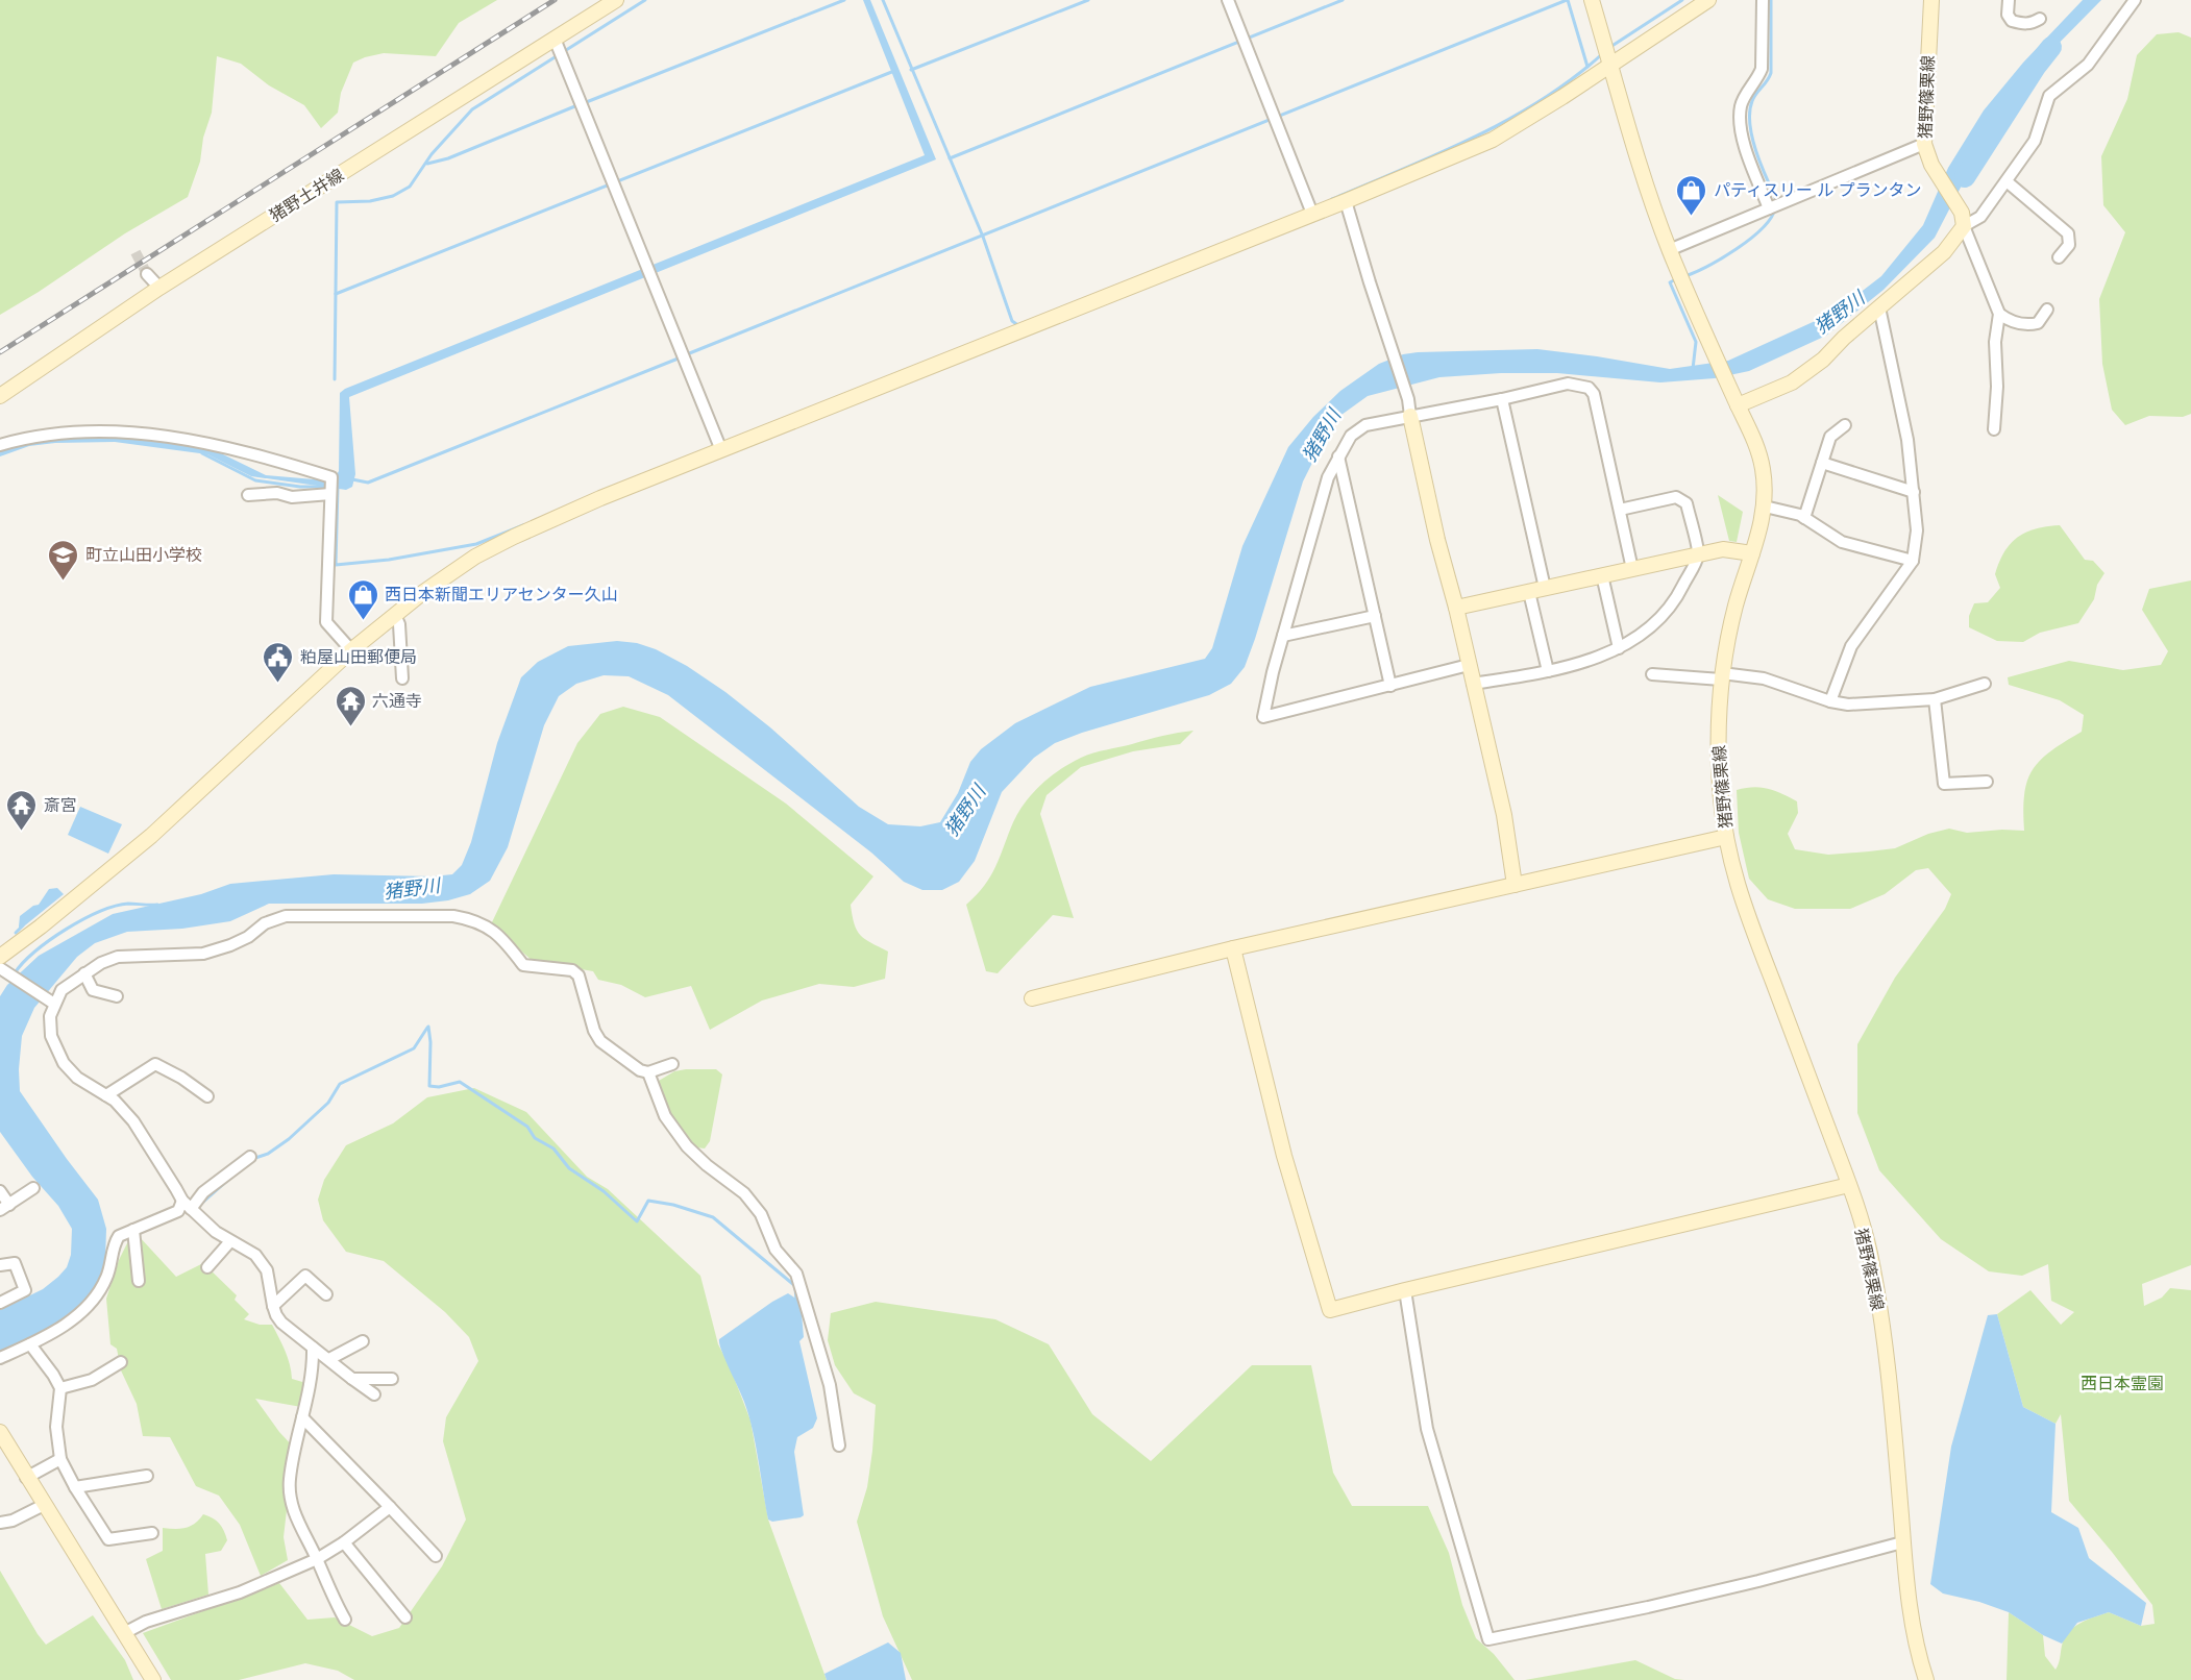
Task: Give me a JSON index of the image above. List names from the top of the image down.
{
  "streets": {
    "street": ["猪野篠栗線", "猪野土井線"]
  },
  "water": ["猪野川"],
  "parks": ["西日本霊園"],
  "places": {
    "shop": ["パティスリー ル プランタン", "西日本新聞エリアセンター久山"],
    "school or university": ["町立山田小学校"],
    "public building": ["粕屋山田郵便局"],
    "temple": ["六通寺", "斎宮"]
  }
}
